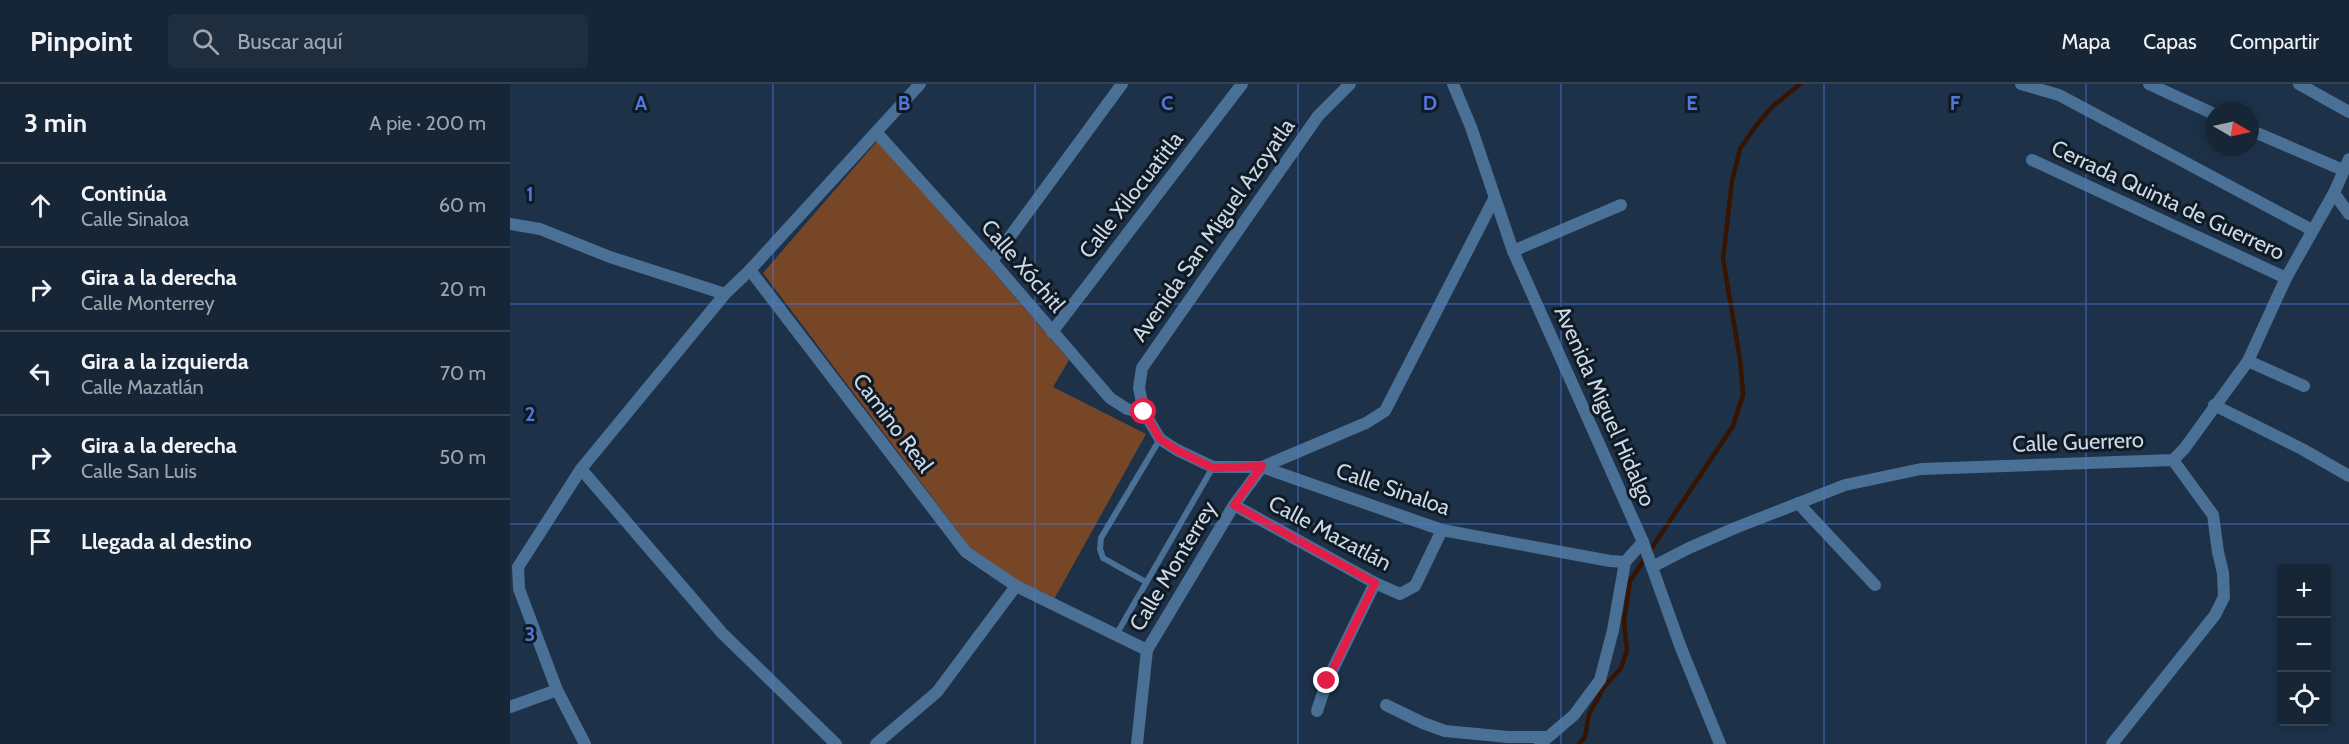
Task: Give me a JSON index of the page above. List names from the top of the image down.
{
  "streets": {
    "street": [
      "Calle Xilocuatitla",
      "Cerrada Quinta de Guerrero",
      "Avenida San Miguel Azoyatla",
      "Calle Xóchitl",
      "Avenida Miguel Hidalgo",
      "Camino Real",
      "Calle Guerrero",
      "Calle Sinaloa",
      "Calle Mazatlán",
      "Calle Monterrey"
    ]
  },
  "crossings": [
    ["Calle Xilocuatitla", "Calle Xóchitl"],
    ["Cerrada Quinta de Guerrero", "Calle Guerrero"],
    ["Avenida San Miguel Azoyatla", "Calle Xóchitl"],
    ["Avenida San Miguel Azoyatla", "Calle Sinaloa"],
    ["Calle Xóchitl", "Calle Sinaloa"],
    ["Avenida Miguel Hidalgo", "Calle Guerrero"],
    ["Camino Real", "Calle Monterrey"],
    ["Calle Sinaloa", "Calle Mazatlán"],
    ["Calle Sinaloa", "Calle Monterrey"],
    ["Calle Mazatlán", "Calle Monterrey"]
  ],
  "north": "right",
  "page": {
    "header": "Pinpoint",
    "search": "Buscar aquí",
    "nav": ["Mapa", "Capas", "Compartir"],
    "heading": ["3 min", "A pie · 200 m"],
    "list": [
      ["Continúa", "Calle Sinaloa", "60 m"],
      ["Gira a la derecha", "Calle Monterrey", "20 m"],
      ["Gira a la izquierda", "Calle Mazatlán", "70 m"],
      ["Gira a la derecha", "Calle San Luis", "50 m"],
      "Llegada al destino"
    ],
    "map_buttons": ["+", "−"]
  },
  "grid": {
    "columns": [
      "A",
      "B",
      "C",
      "D",
      "E",
      "F"
    ],
    "rows": ["1", "2", "3"]
  }
}
